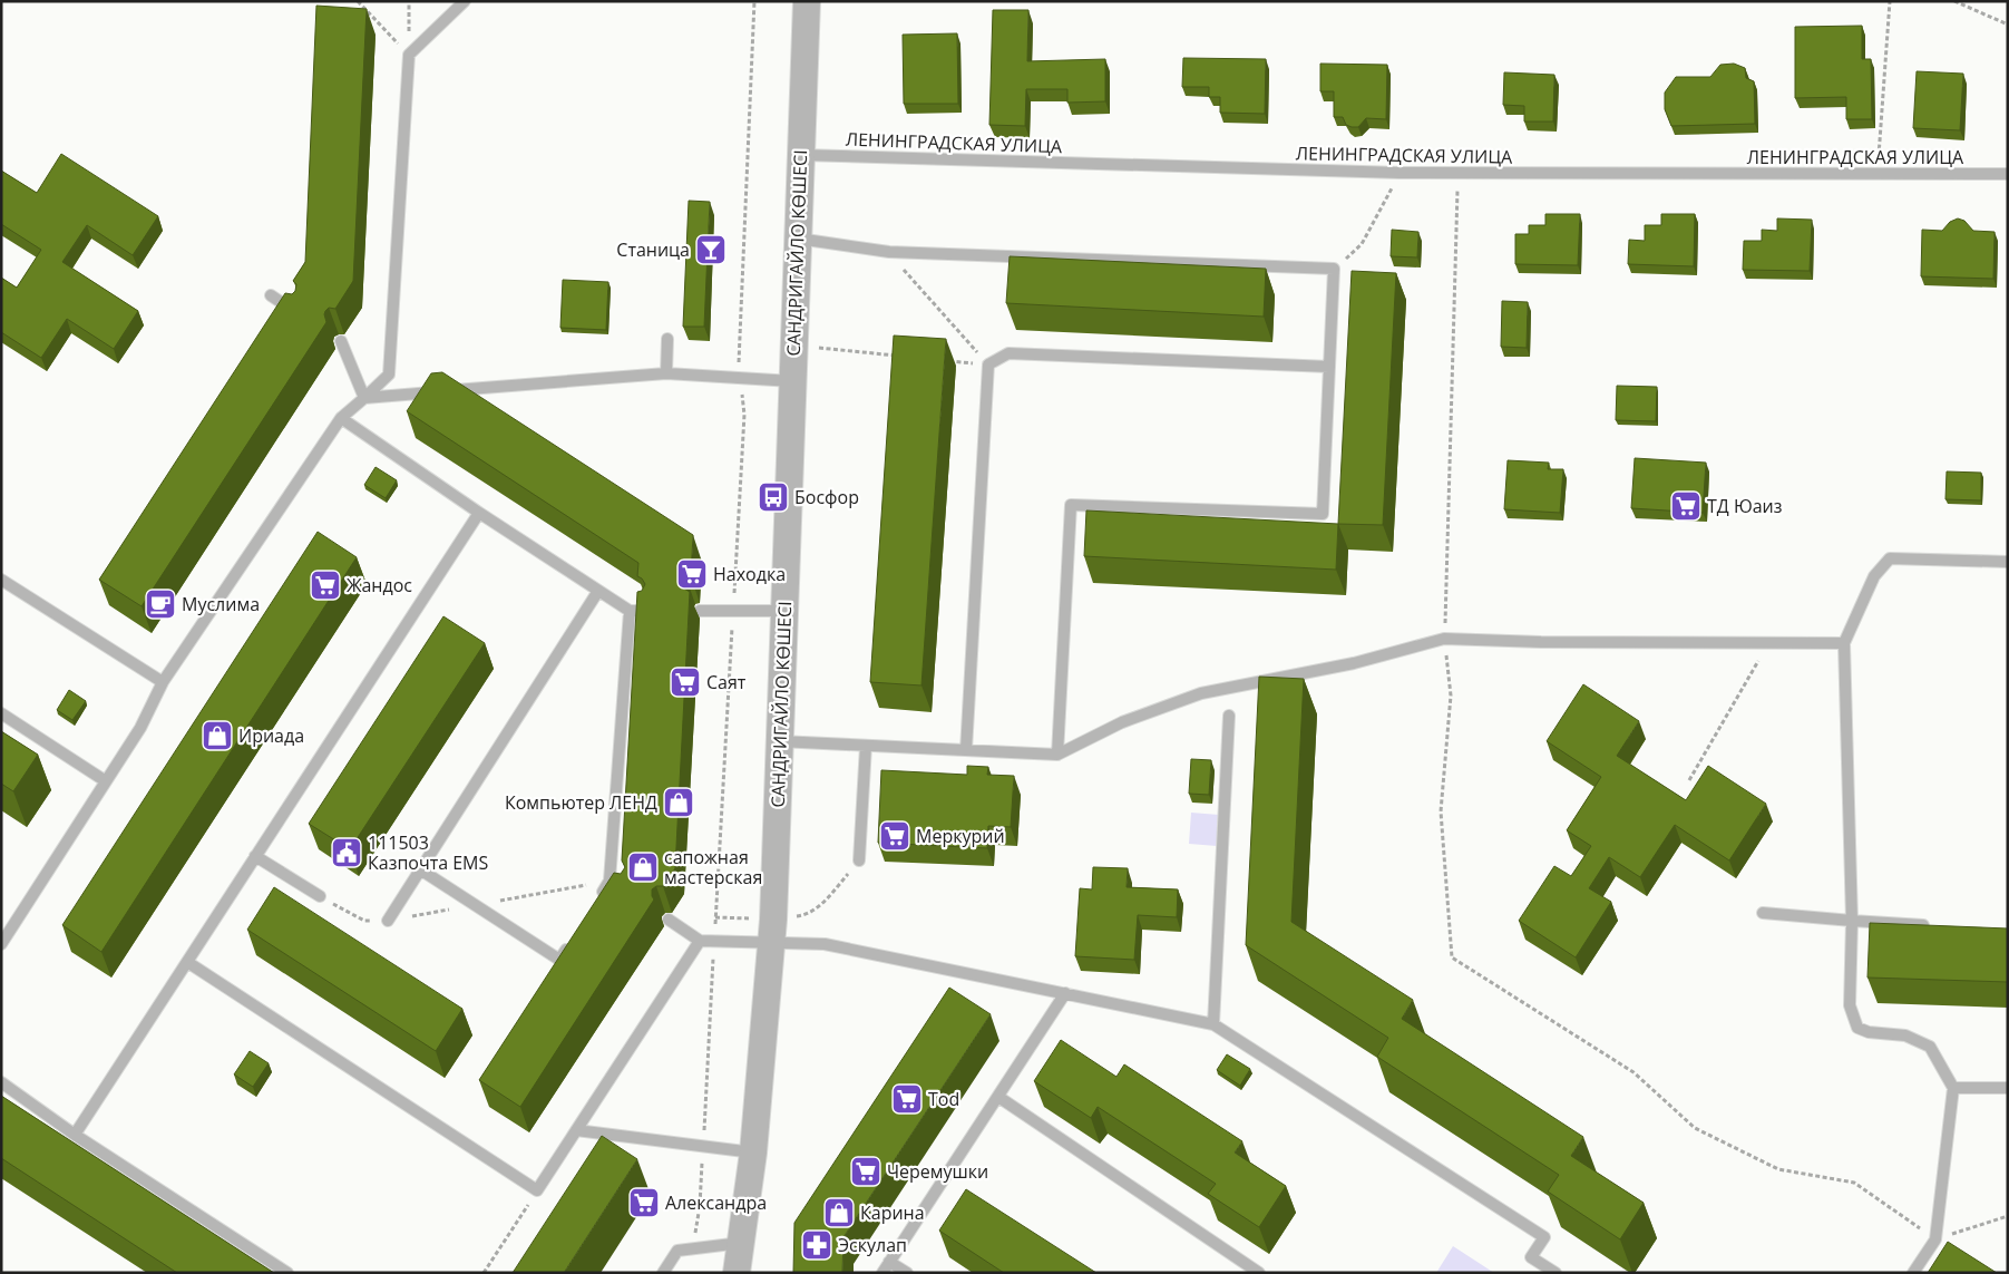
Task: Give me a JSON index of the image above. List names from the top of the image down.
{
  "streets": {
    "street": ["САНДРИГАЙЛО КӨШЕСІ"],
    "lane": ["ЛЕНИНГРАДСКАЯ УЛИЦА"]
  },
  "crossings": [
    ["ЛЕНИНГРАДСКАЯ УЛИЦА", "САНДРИГАЙЛО КӨШЕСІ"]
  ],
  "places": {
    "bar": ["Станица"],
    "bus stop": ["Босфор"],
    "supermarket": [
      "ТД Юаиз",
      "Находка",
      "Жандос",
      "Саят",
      "Меркурий",
      "Tod",
      "Черемушки",
      "Александра"
    ],
    "cafe": ["Муслима"],
    "shop": [
      "Ириада",
      "Компьютер ЛЕНД",
      "сапожная мастерская",
      "Карина"
    ],
    "public building": ["111503 Казпочта EMS"],
    "pharmacy": ["Эскулап"]
  }
}
